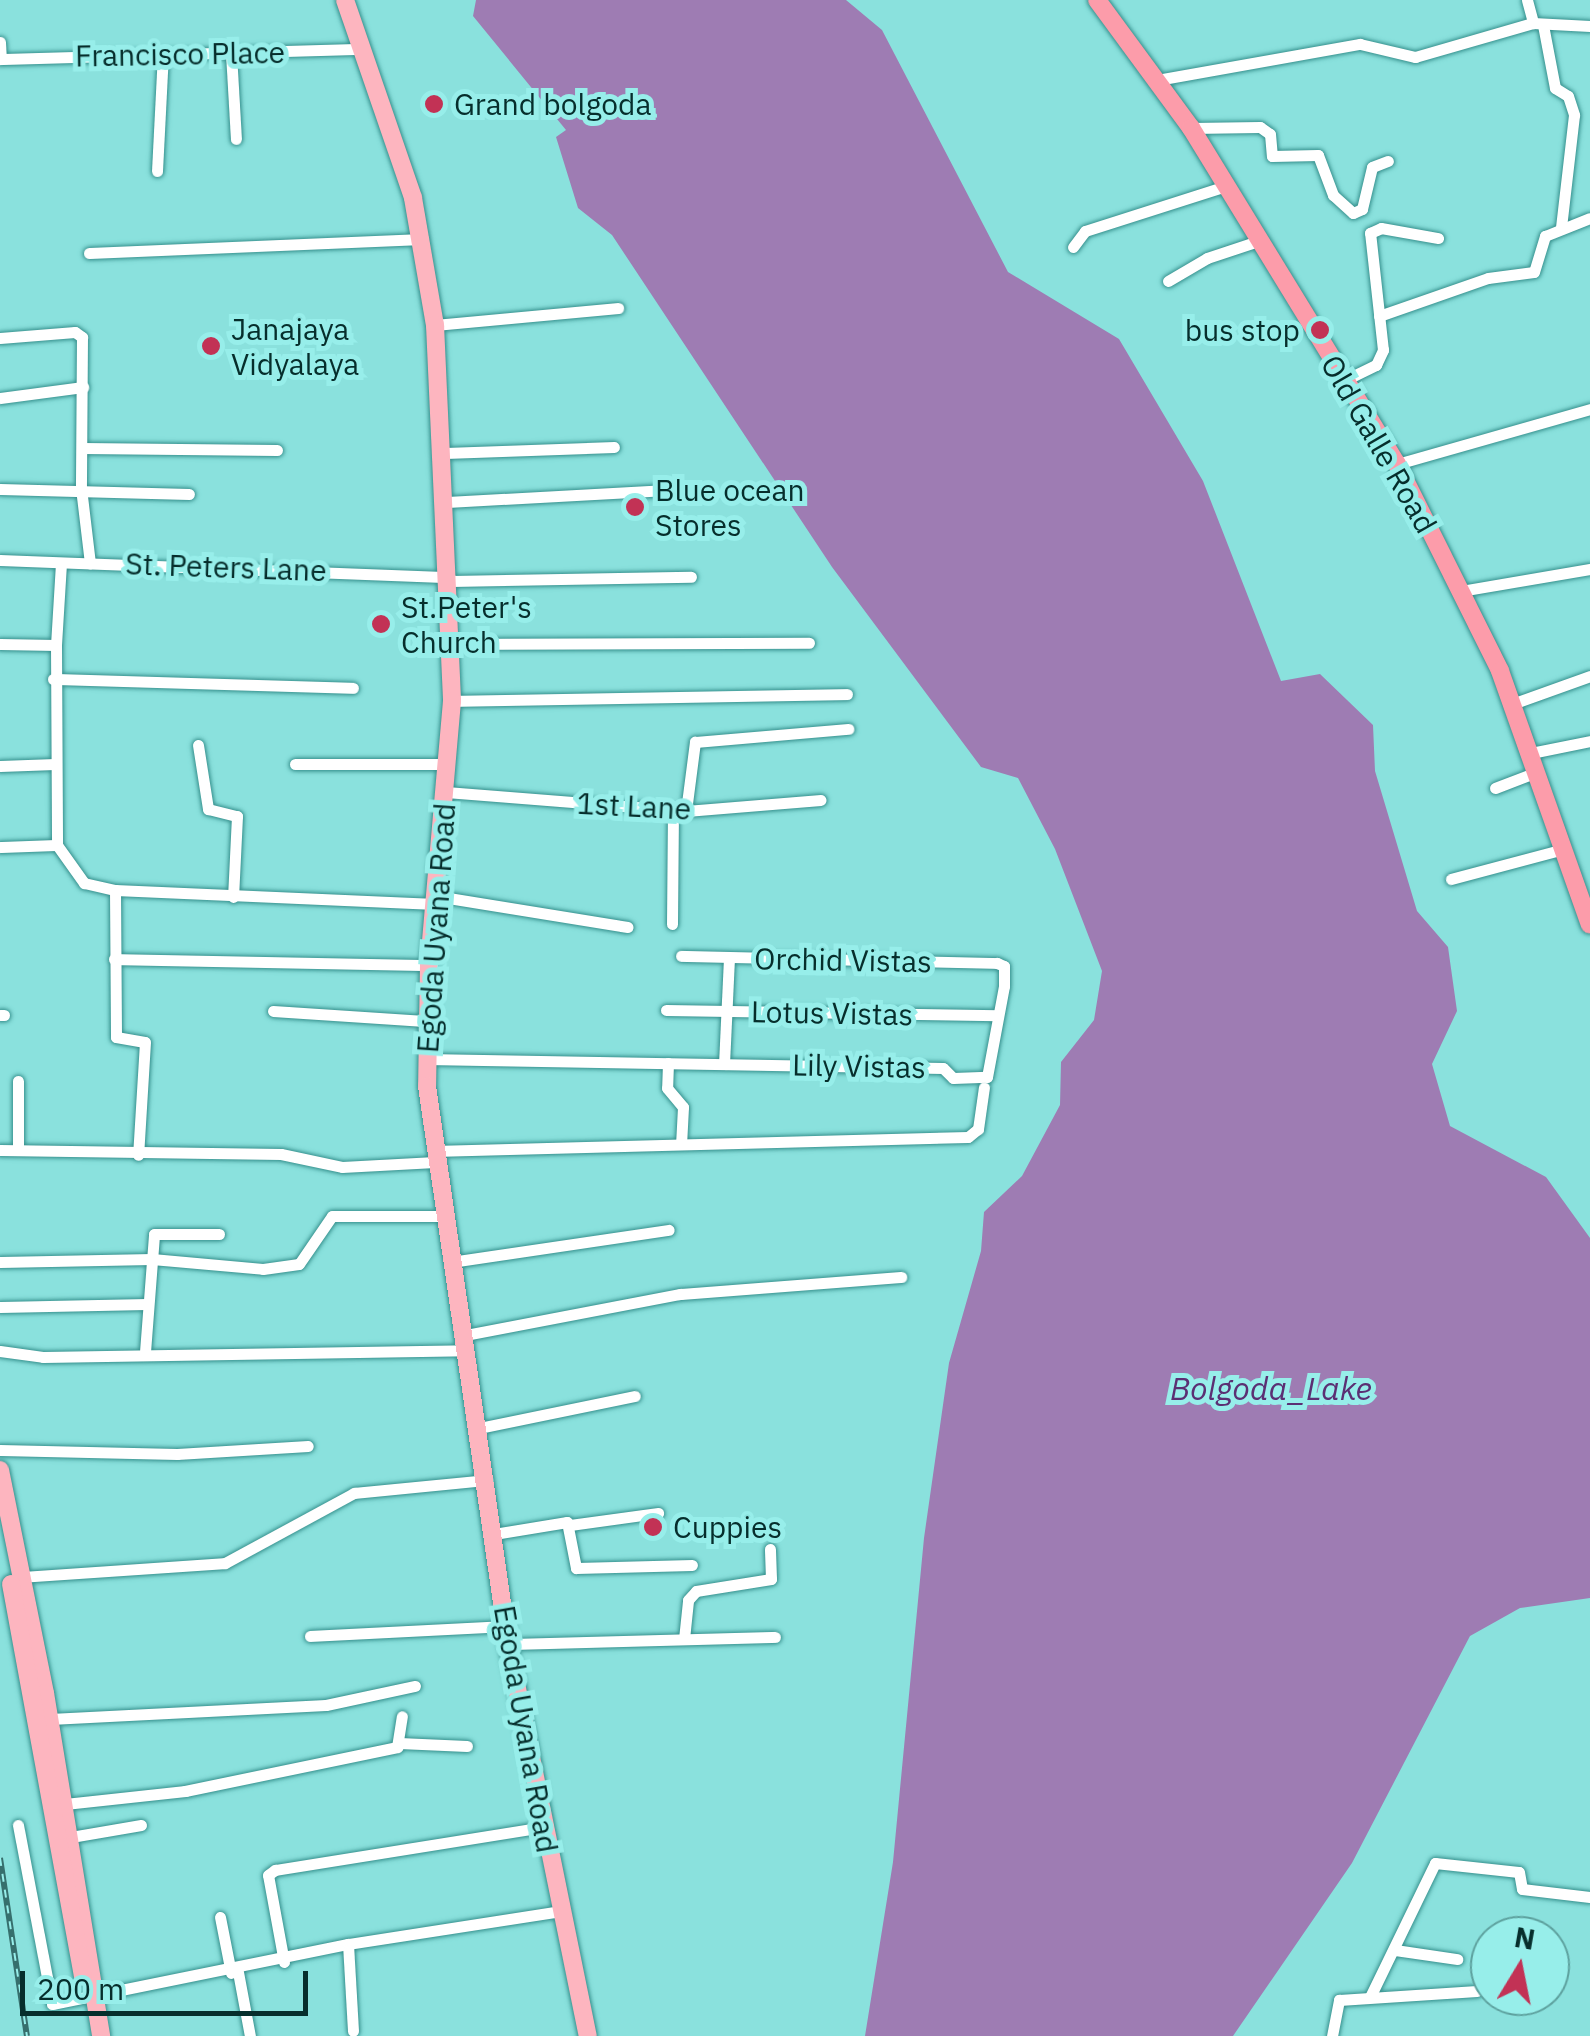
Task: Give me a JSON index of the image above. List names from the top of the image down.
{
  "streets": {
    "highway": ["Old Galle Road"],
    "main road": ["Egoda Uyana Road"],
    "street": [
      "Francisco Place",
      "St. Peters Lane",
      "1st Lane",
      "Orchid Vistas",
      "Lotus Vistas",
      "Lily Vistas"
    ]
  },
  "crossings": [
    ["Francisco Place", "Egoda Uyana Road"],
    ["St. Peters Lane", "Egoda Uyana Road"],
    ["1st Lane", "Egoda Uyana Road"],
    ["Egoda Uyana Road", "Lily Vistas"],
    ["Orchid Vistas", "Lotus Vistas"]
  ],
  "water": ["Bolgoda_Lake"],
  "places": [
    "Grand bolgoda",
    "bus stop",
    "Janajaya Vidyalaya",
    "Blue ocean Stores",
    "St.Peter's Church",
    "Cuppies"
  ],
  "scale_bar": "200 m",
  "north": "top"
}
